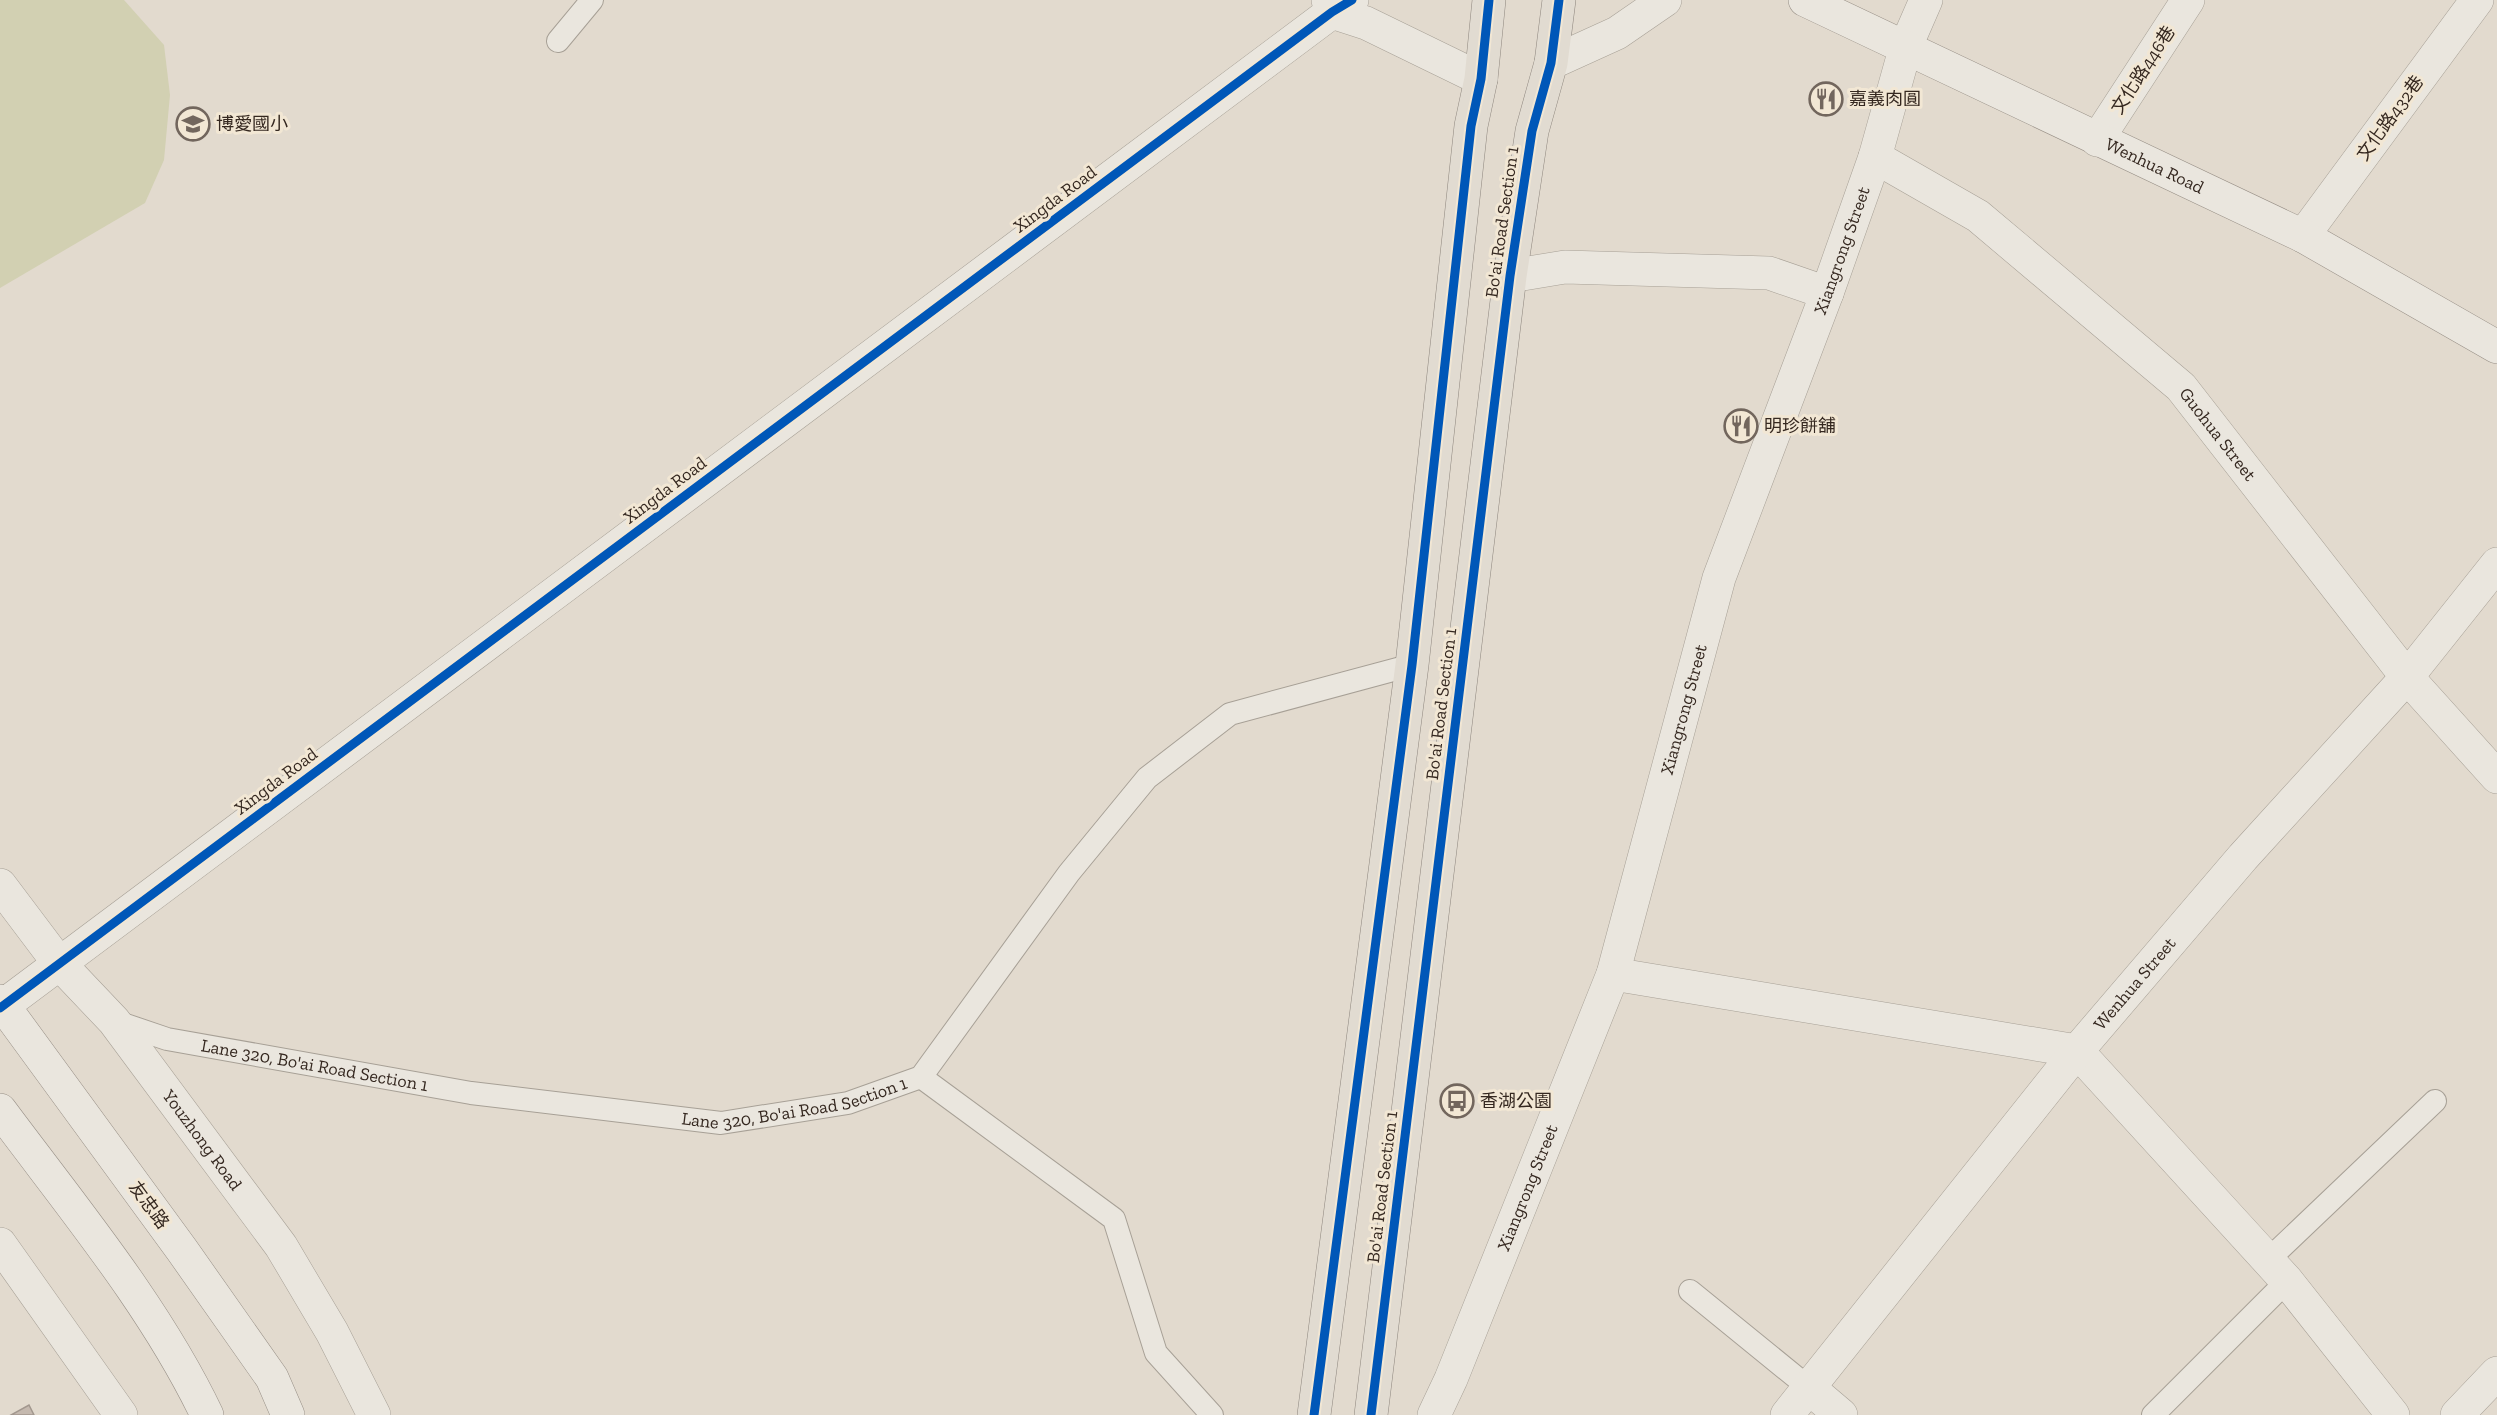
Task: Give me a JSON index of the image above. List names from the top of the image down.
{
  "streets": {
    "main road": ["Bo'ai Road Section 1"],
    "street": [
      "文化路446巷",
      "文化路432巷",
      "Wenhua Road",
      "Xingda Road",
      "Xiangrong Street",
      "Guohua Street",
      "Wenhua Street",
      "Youzhong Road",
      "友忠路"
    ],
    "lane": ["Lane 320, Bo'ai Road Section 1"]
  },
  "crossings": [
    ["文化路446巷", "Wenhua Road"],
    ["文化路432巷", "Wenhua Road"],
    ["Wenhua Road", "Xiangrong Street"],
    ["Xingda Road", "Youzhong Road"],
    ["Xingda Road", "友忠路"],
    ["Bo'ai Road Section 1", "Lane 320, Bo'ai Road Section 1"],
    ["Xiangrong Street", "Guohua Street"],
    ["Guohua Street", "Wenhua Street"],
    ["Lane 320, Bo'ai Road Section 1", "Youzhong Road"]
  ],
  "places": {
    "restaurant": ["嘉義肉圓", "明珍餅舖"],
    "school or university": ["博愛國小"],
    "bus stop": ["香湖公園"]
  }
}
